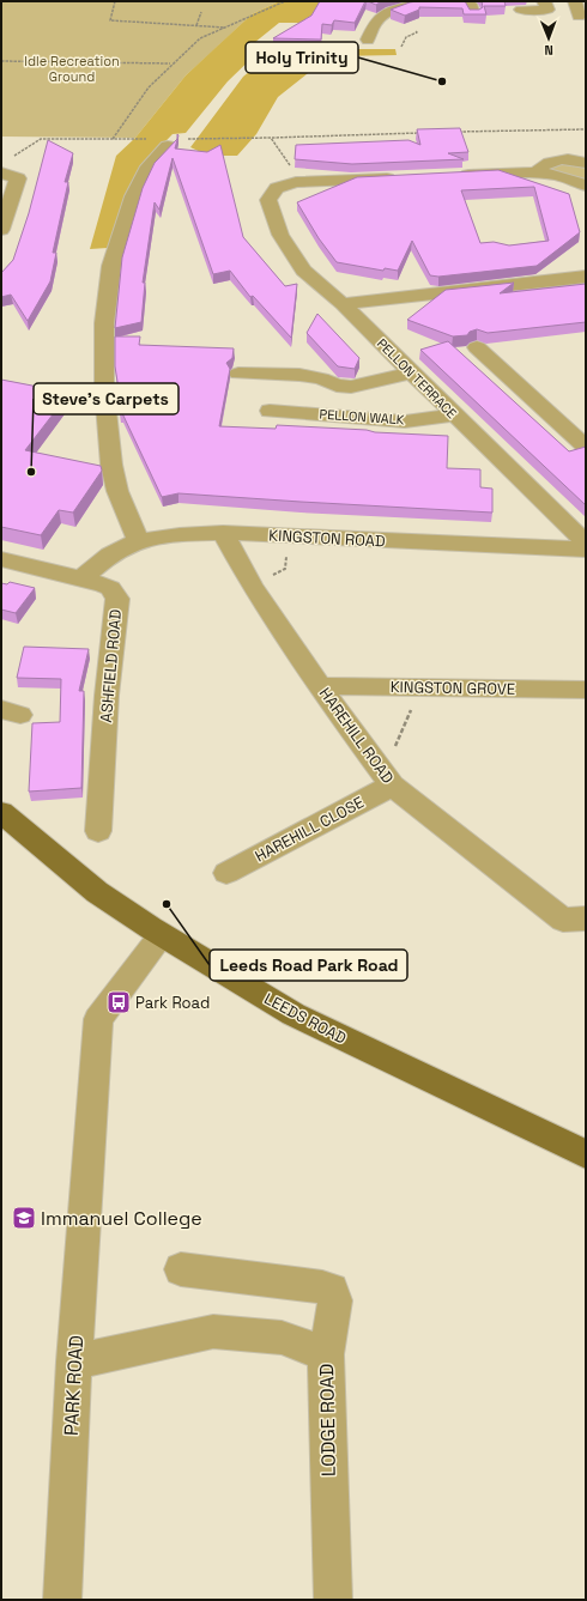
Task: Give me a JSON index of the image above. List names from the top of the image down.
{
  "streets": {
    "main road": ["LEEDS ROAD"],
    "street": [
      "PELLON TERRACE",
      "PELLON WALK",
      "KINGSTON ROAD",
      "ASHFIELD ROAD",
      "KINGSTON GROVE",
      "HAREHILL ROAD",
      "HAREHILL CLOSE",
      "PARK ROAD",
      "LODGE ROAD"
    ]
  },
  "crossings": [
    ["PELLON TERRACE", "PELLON WALK"],
    ["KINGSTON ROAD", "ASHFIELD ROAD"],
    ["KINGSTON ROAD", "HAREHILL ROAD"],
    ["KINGSTON GROVE", "HAREHILL ROAD"],
    ["HAREHILL ROAD", "HAREHILL CLOSE"],
    ["LEEDS ROAD", "PARK ROAD"],
    ["PARK ROAD", "LODGE ROAD"]
  ],
  "parks": ["Idle Recreation Ground"],
  "places": {
    "other": ["Holy Trinity", "Steve's Carpets", "Leeds Road Park Road"],
    "bus stop": ["Park Road"],
    "school or university": ["Immanuel College"]
  },
  "north": "bottom"
}
